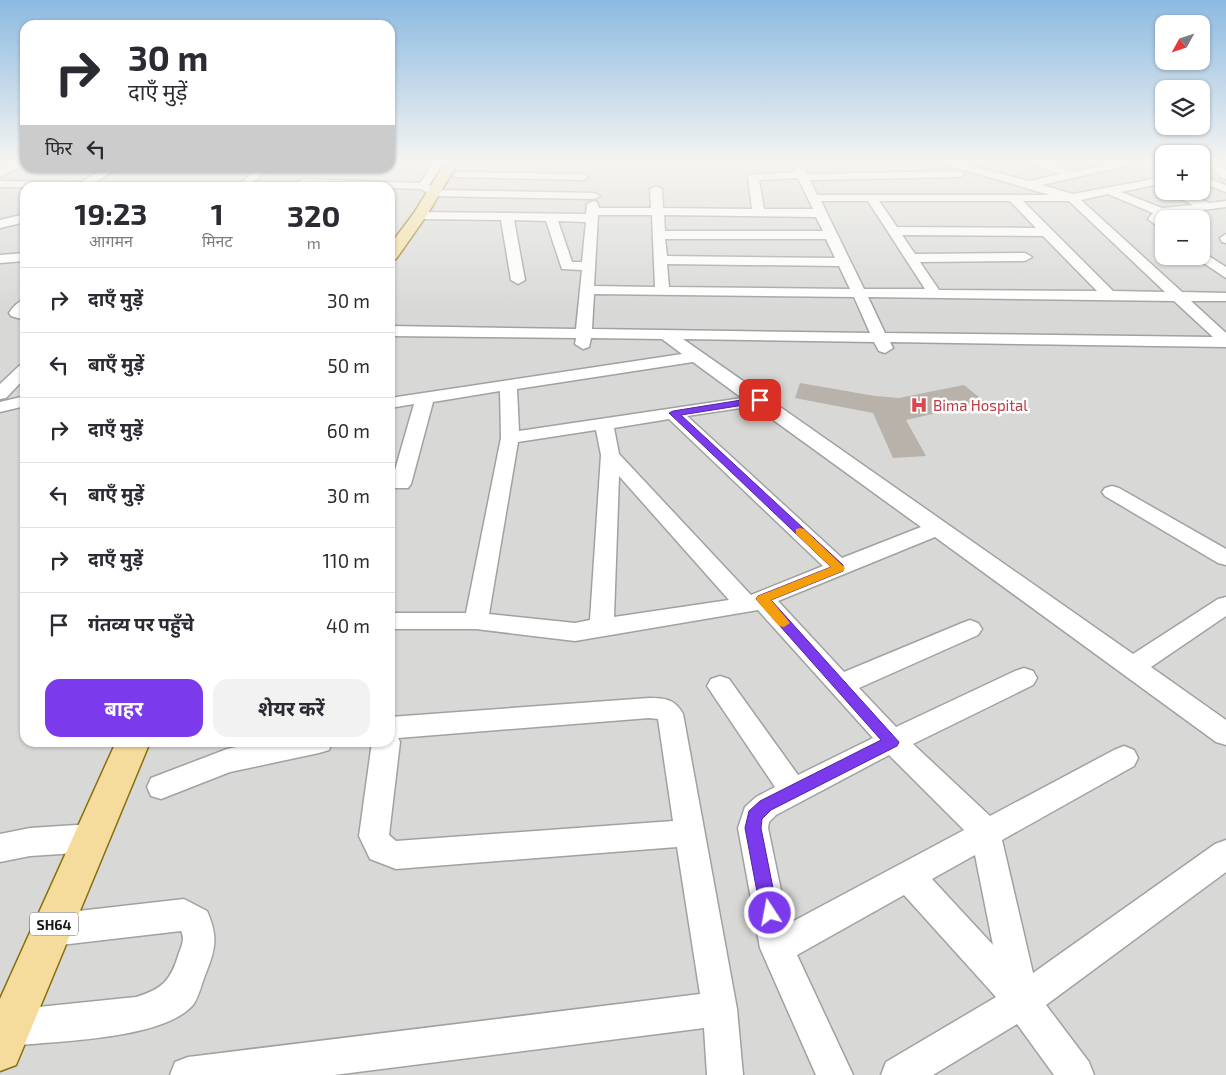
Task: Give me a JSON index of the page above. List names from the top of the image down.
{
  "streets": {
    "main road": ["SH64"]
  },
  "places": {
    "hospital": ["Bima Hospital"]
  },
  "north": "bottom left",
  "page": {
    "map_buttons": ["+", "−"],
    "turn": ["30 m", "दाएँ मुड़ें"],
    "then": "फिर",
    "eta": [
      "19:23",
      "आगमन",
      "1",
      "मिनट",
      "320",
      "m"
    ],
    "list": [
      {
        "name": "दाएँ मुड़ें",
        "value": "30 m"
      },
      {
        "name": "बाएँ मुड़ें",
        "value": "50 m"
      },
      {
        "name": "दाएँ मुड़ें",
        "value": "60 m"
      },
      {
        "name": "बाएँ मुड़ें",
        "value": "30 m"
      },
      {
        "name": "दाएँ मुड़ें",
        "value": "110 m"
      },
      {
        "name": "गंतव्य पर पहुँचे",
        "value": "40 m"
      }
    ],
    "buttons": ["बाहर", "शेयर करें"]
  }
}
